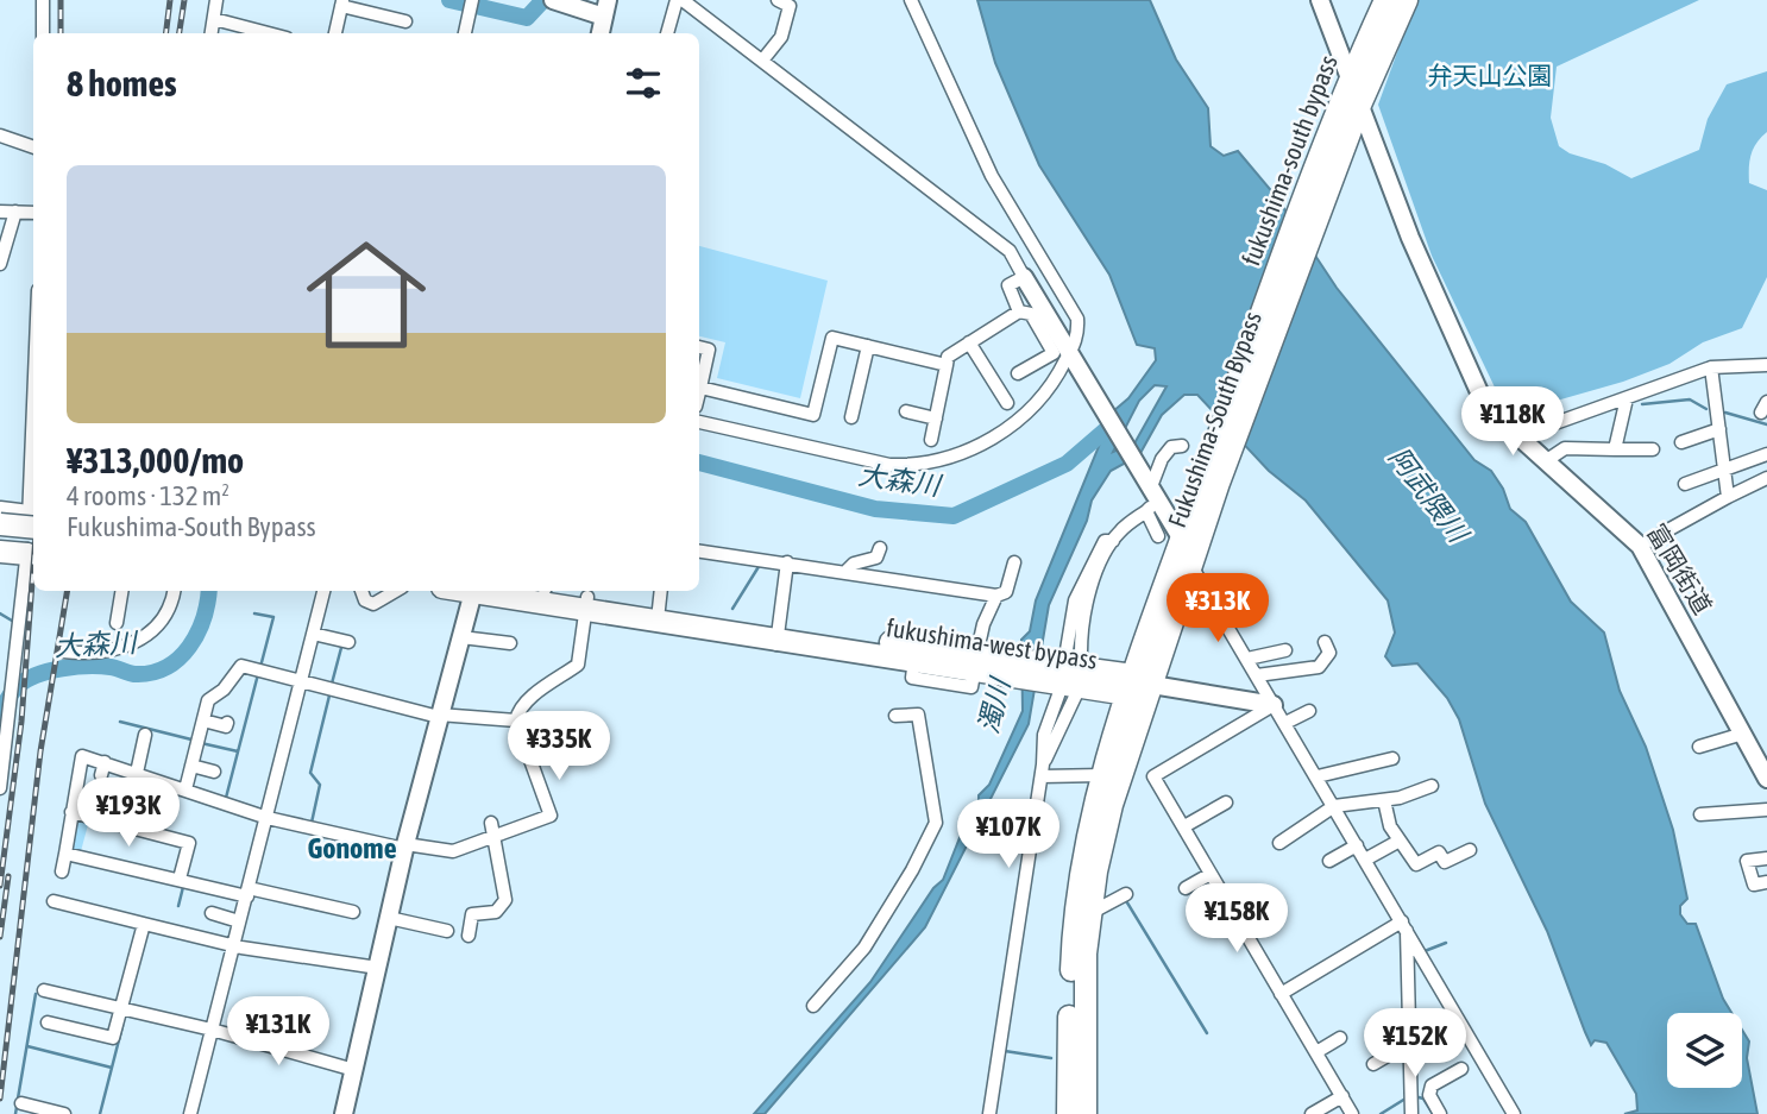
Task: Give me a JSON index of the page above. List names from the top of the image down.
{
  "streets": {
    "highway": ["fukushima-south bypass", "Fukushima-South Bypass", "fukushima-west bypass"],
    "street": ["富岡街道"]
  },
  "crossings": [
    ["fukushima-south bypass", "Fukushima-South Bypass"],
    ["fukushima-south bypass", "富岡街道"],
    ["fukushima-south bypass", "fukushima-west bypass"],
    ["Fukushima-South Bypass", "富岡街道"],
    ["Fukushima-South Bypass", "fukushima-west bypass"]
  ],
  "districts": ["Gonome"],
  "water": ["大森川", "阿武隈川", "濁川"],
  "parks": ["弁天山公園"],
  "page": {
    "heading": "8 homes",
    "list": [
      {
        "name": "¥313,000/mo",
        "note": "4 rooms · 132 m² · Fukushima-South Bypass"
      }
    ],
    "price": [
      "¥118K",
      "¥313K",
      "¥335K",
      "¥193K",
      "¥107K",
      "¥158K",
      "¥131K",
      "¥152K"
    ]
  }
}
